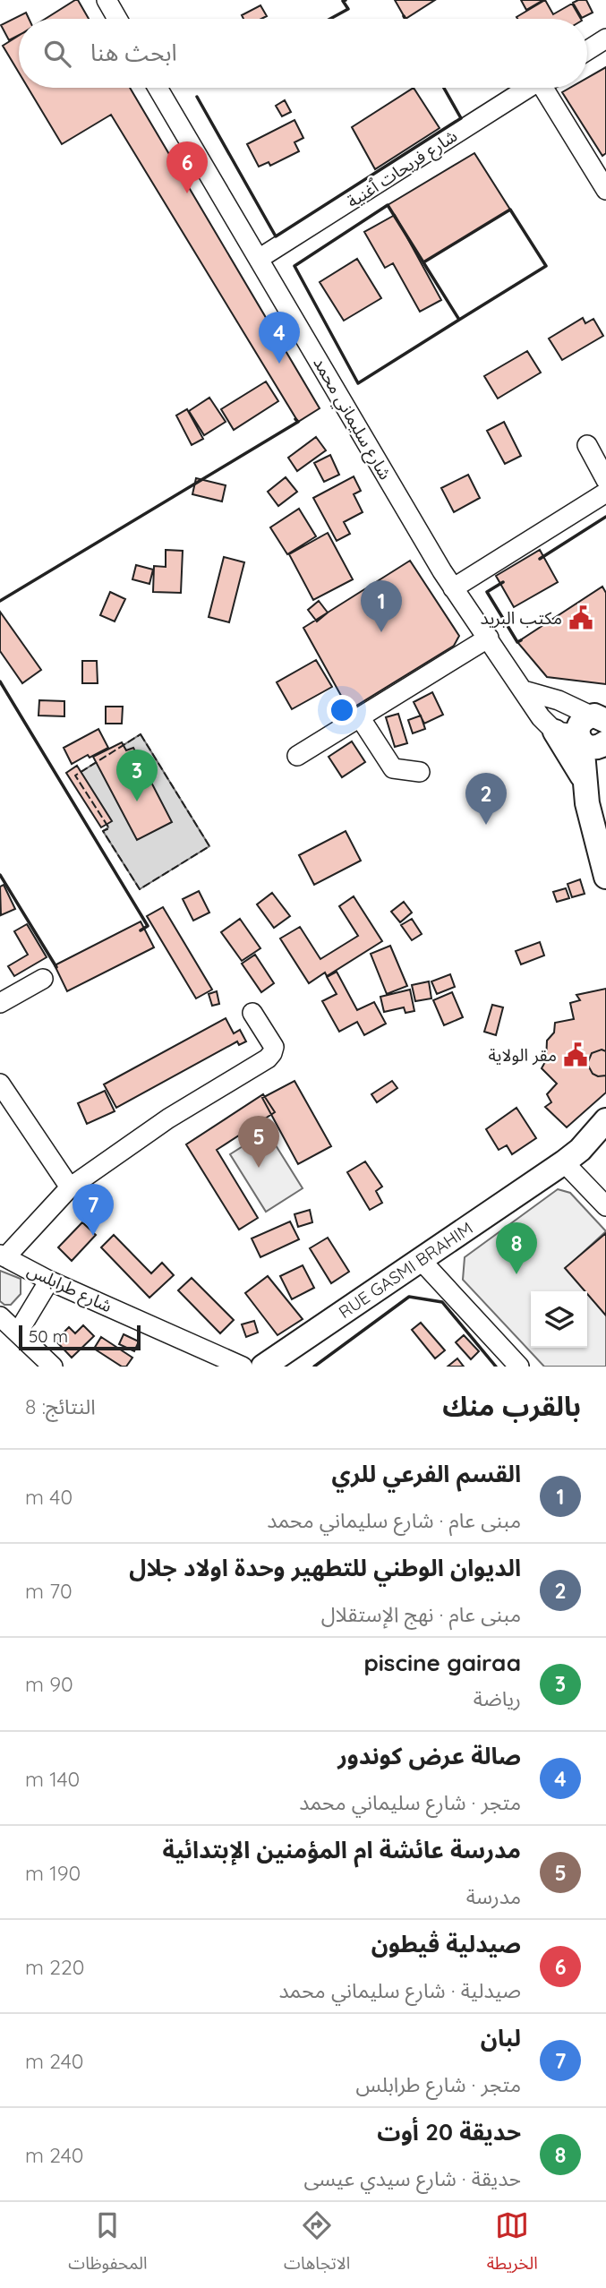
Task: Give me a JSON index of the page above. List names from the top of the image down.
{
  "streets": {
    "main road": ["RUE GASMI BRAHIM"],
    "street": ["شارع فريحات ٱغنية", "شارع سليماني محمد", "شارع طرابلس"]
  },
  "crossings": [
    ["شارع فريحات ٱغنية", "شارع سليماني محمد"]
  ],
  "places": {
    "public building": ["مكتب البريد", "مقر الولاية"]
  },
  "scale_bar": "50 m",
  "page": {
    "search": "ابحث هنا",
    "pins": [
      "6",
      "4",
      "1",
      "3",
      "2",
      "5",
      "7",
      "8"
    ],
    "scale": "50 m",
    "heading": ["بالقرب منك", "النتائج: 8"],
    "list": [
      {
        "mark": "1",
        "name": "القسم الفرعي للري",
        "note": "مبنى عام · شارع سليماني محمد",
        "value": "40 m"
      },
      {
        "mark": "2",
        "name": "الديوان الوطني للتطهير وحدة اولاد جلال",
        "note": "مبنى عام · نهج الإستقلال",
        "value": "70 m"
      },
      {
        "mark": "3",
        "name": "piscine gairaa",
        "note": "رياضة",
        "value": "90 m"
      },
      {
        "mark": "4",
        "name": "صالة عرض كوندور",
        "note": "متجر · شارع سليماني محمد",
        "value": "140 m"
      },
      {
        "mark": "5",
        "name": "مدرسة عائشة ام المؤمنين الإبتدائية",
        "note": "مدرسة",
        "value": "190 m"
      },
      {
        "mark": "6",
        "name": "صيدلية ڨيطون",
        "note": "صيدلية · شارع سليماني محمد",
        "value": "220 m"
      },
      {
        "mark": "7",
        "name": "لبان",
        "note": "متجر · شارع طرابلس",
        "value": "240 m"
      },
      {
        "mark": "8",
        "name": "حديقة 20 أوت",
        "note": "حديقة · شارع سيدي عيسى",
        "value": "240 m"
      }
    ],
    "nav": ["الخريطة", "الاتجاهات", "المحفوظات"]
  }
}
